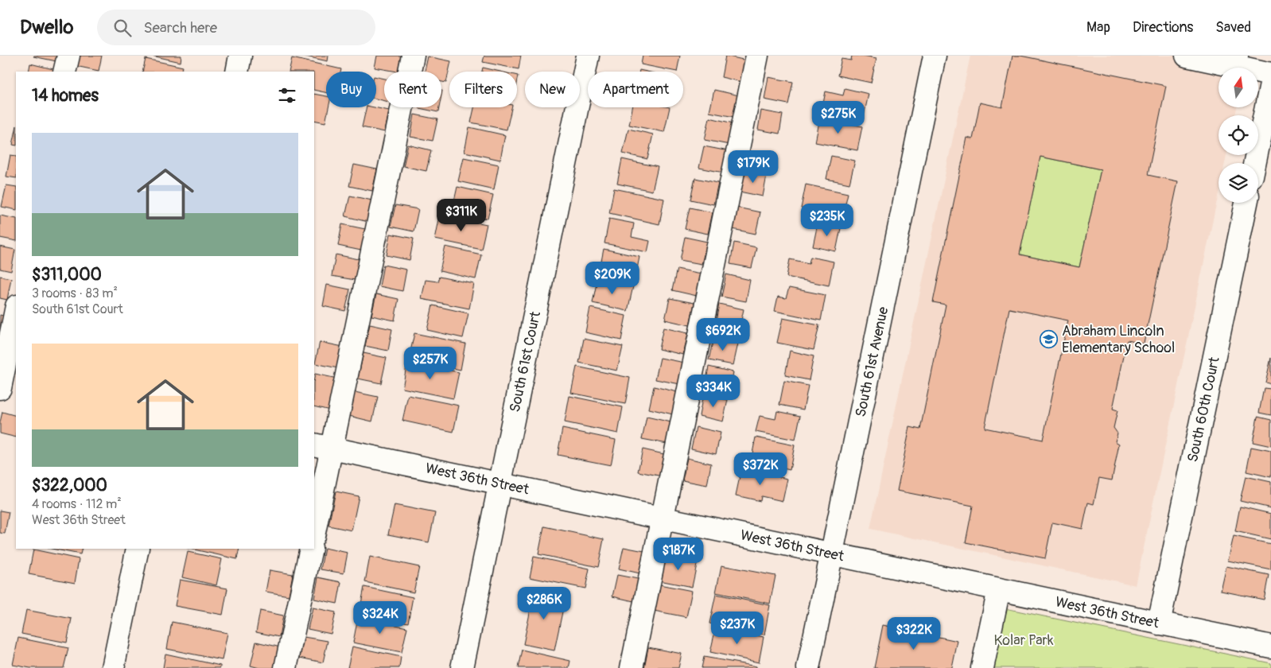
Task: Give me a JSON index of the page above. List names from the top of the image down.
{
  "streets": {
    "street": [
      "South 61st Court",
      "South 61st Avenue",
      "South 60th Court",
      "West 36th Street"
    ]
  },
  "crossings": [
    ["South 61st Court", "West 36th Street"],
    ["South 61st Avenue", "West 36th Street"],
    ["South 60th Court", "West 36th Street"]
  ],
  "parks": ["Kolar Park"],
  "places": {
    "school or university": ["Abraham Lincoln Elementary School"]
  },
  "north": "top",
  "page": {
    "header": "Dwello",
    "search": "Search here",
    "nav": ["Map", "Directions", "Saved"],
    "chip": [
      "Buy",
      "Rent",
      "Filters",
      "New",
      "Apartment"
    ],
    "heading": "14 homes",
    "price": [
      "$275K",
      "$179K",
      "$311K",
      "$235K",
      "$209K",
      "$692K",
      "$257K",
      "$334K",
      "$372K",
      "$187K",
      "$286K",
      "$324K",
      "$237K",
      "$322K"
    ],
    "list": [
      {
        "name": "$311,000",
        "note": "3 rooms · 83 m² · South 61st Court"
      },
      {
        "name": "$322,000",
        "note": "4 rooms · 112 m² · West 36th Street"
      }
    ]
  }
}
